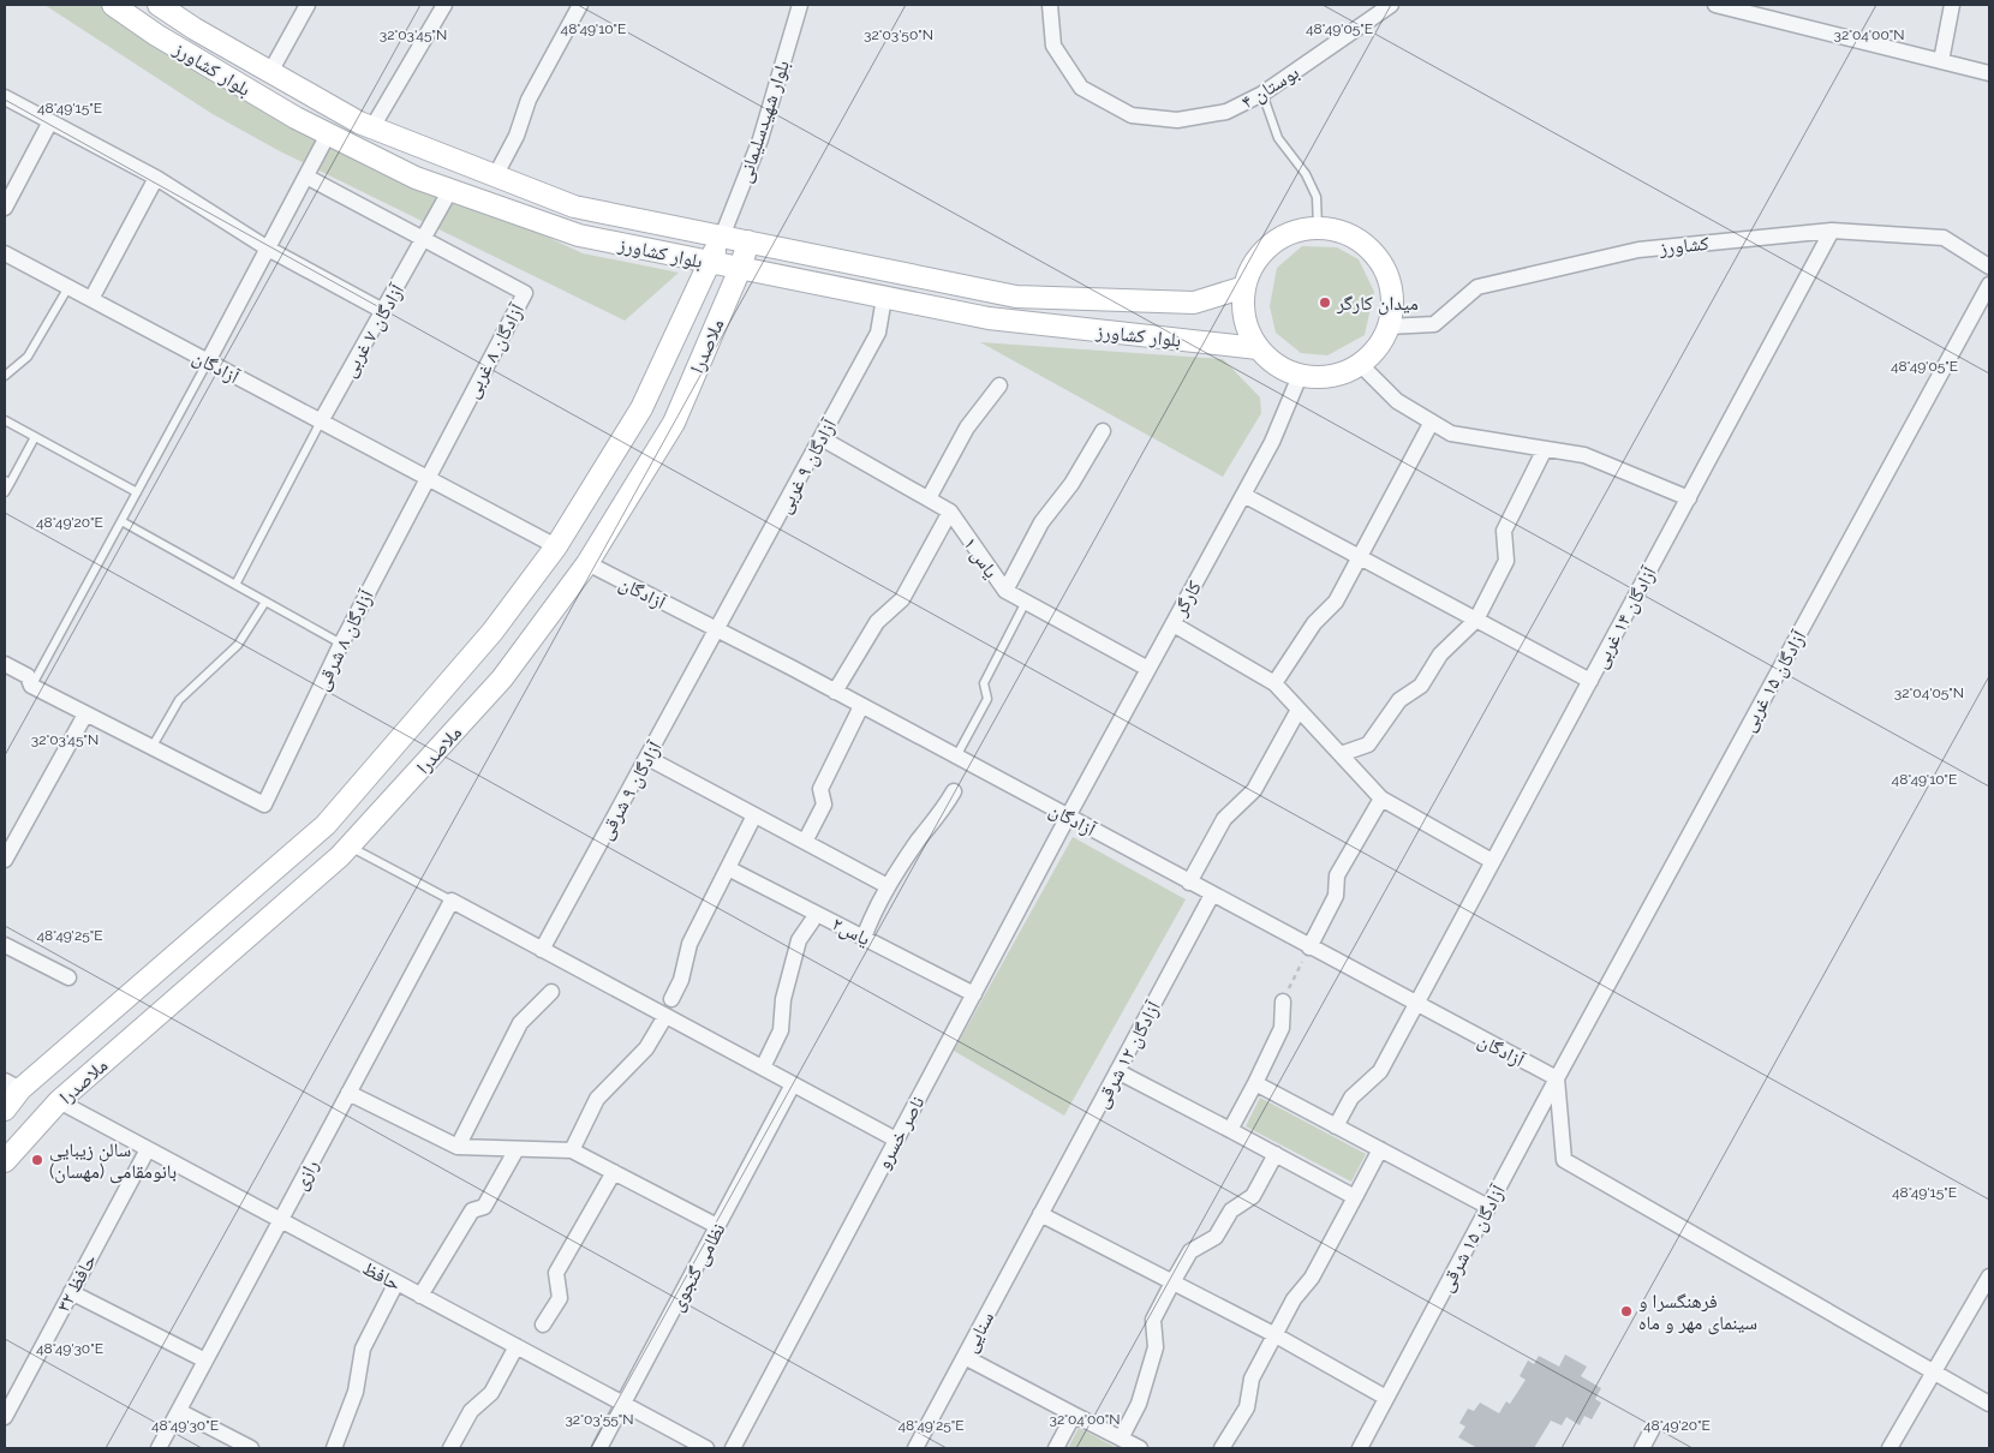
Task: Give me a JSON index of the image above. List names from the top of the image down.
{
  "streets": {
    "main road": ["بلوار کشاورز", "ملاصدرا"],
    "street": [
      "بوستان ۴",
      "بلوار شهیدسلیمانی",
      "کشاورز",
      "آزادگان ۷ غربی",
      "آزادگان ۸ غربی",
      "آزادگان",
      "آزادگان ۹ غربی",
      "یاس ۱",
      "کارگر",
      "آزادگان ۱۴ غربی",
      "آزادگان ۸ شرقی",
      "آزادگان ۱۵ غربی",
      "آزادگان ۹ شرقی",
      "یاس۲",
      "آزادگان ۱۲ شرقی",
      "ناصر خسرو",
      "رازی",
      "آزادگان ۱۵ شرقی",
      "نظامی گنجوی",
      "حافظ",
      "حافظ ۳۲",
      "سنایی"
    ]
  },
  "crossings": [
    ["بلوار کشاورز", "بلوار شهیدسلیمانی"],
    ["بلوار کشاورز", "کشاورز"],
    ["بلوار کشاورز", "آزادگان ۷ غربی"],
    ["بلوار کشاورز", "ملاصدرا"],
    ["بلوار کشاورز", "آزادگان ۹ غربی"],
    ["بلوار کشاورز", "کارگر"],
    ["بلوار شهیدسلیمانی", "ملاصدرا"],
    ["کشاورز", "کارگر"],
    ["کشاورز", "آزادگان ۱۴ غربی"],
    ["آزادگان ۷ غربی", "آزادگان ۸ غربی"],
    ["آزادگان ۷ غربی", "آزادگان"],
    ["ملاصدرا", "آزادگان"],
    ["ملاصدرا", "حافظ"],
    ["آزادگان ۸ غربی", "آزادگان"],
    ["آزادگان ۸ غربی", "آزادگان ۸ شرقی"],
    ["آزادگان", "آزادگان ۹ غربی"],
    ["آزادگان", "کارگر"],
    ["آزادگان", "آزادگان ۱۴ غربی"],
    ["آزادگان", "آزادگان ۸ شرقی"],
    ["آزادگان", "آزادگان ۱۵ غربی"],
    ["آزادگان", "آزادگان ۹ شرقی"],
    ["آزادگان", "آزادگان ۱۲ شرقی"],
    ["آزادگان", "ناصر خسرو"],
    ["آزادگان", "آزادگان ۱۵ شرقی"],
    ["آزادگان ۹ غربی", "یاس ۱"],
    ["آزادگان ۹ غربی", "آزادگان ۹ شرقی"],
    ["یاس ۱", "کارگر"],
    ["کارگر", "ناصر خسرو"],
    ["آزادگان ۱۵ غربی", "آزادگان ۱۵ شرقی"],
    ["یاس۲", "ناصر خسرو"],
    ["آزادگان ۱۲ شرقی", "سنایی"],
    ["رازی", "حافظ"],
    ["نظامی گنجوی", "حافظ"],
    ["حافظ", "حافظ ۳۲"]
  ],
  "places": ["میدان کارگر", "سالن زیبایی بانومقامی (مهسان)", "فرهنگسرا و سینمای مهر و ماه"],
  "coordinates": [
    "48°49'10\"E",
    "48°49'05\"E",
    "32°03'45\"N",
    "32°03'50\"N",
    "32°04'00\"N",
    "48°49'15\"E",
    "48°49'20\"E",
    "32°04'05\"N",
    "48°49'25\"E",
    "48°49'30\"E",
    "32°03'55\"N"
  ]
}
